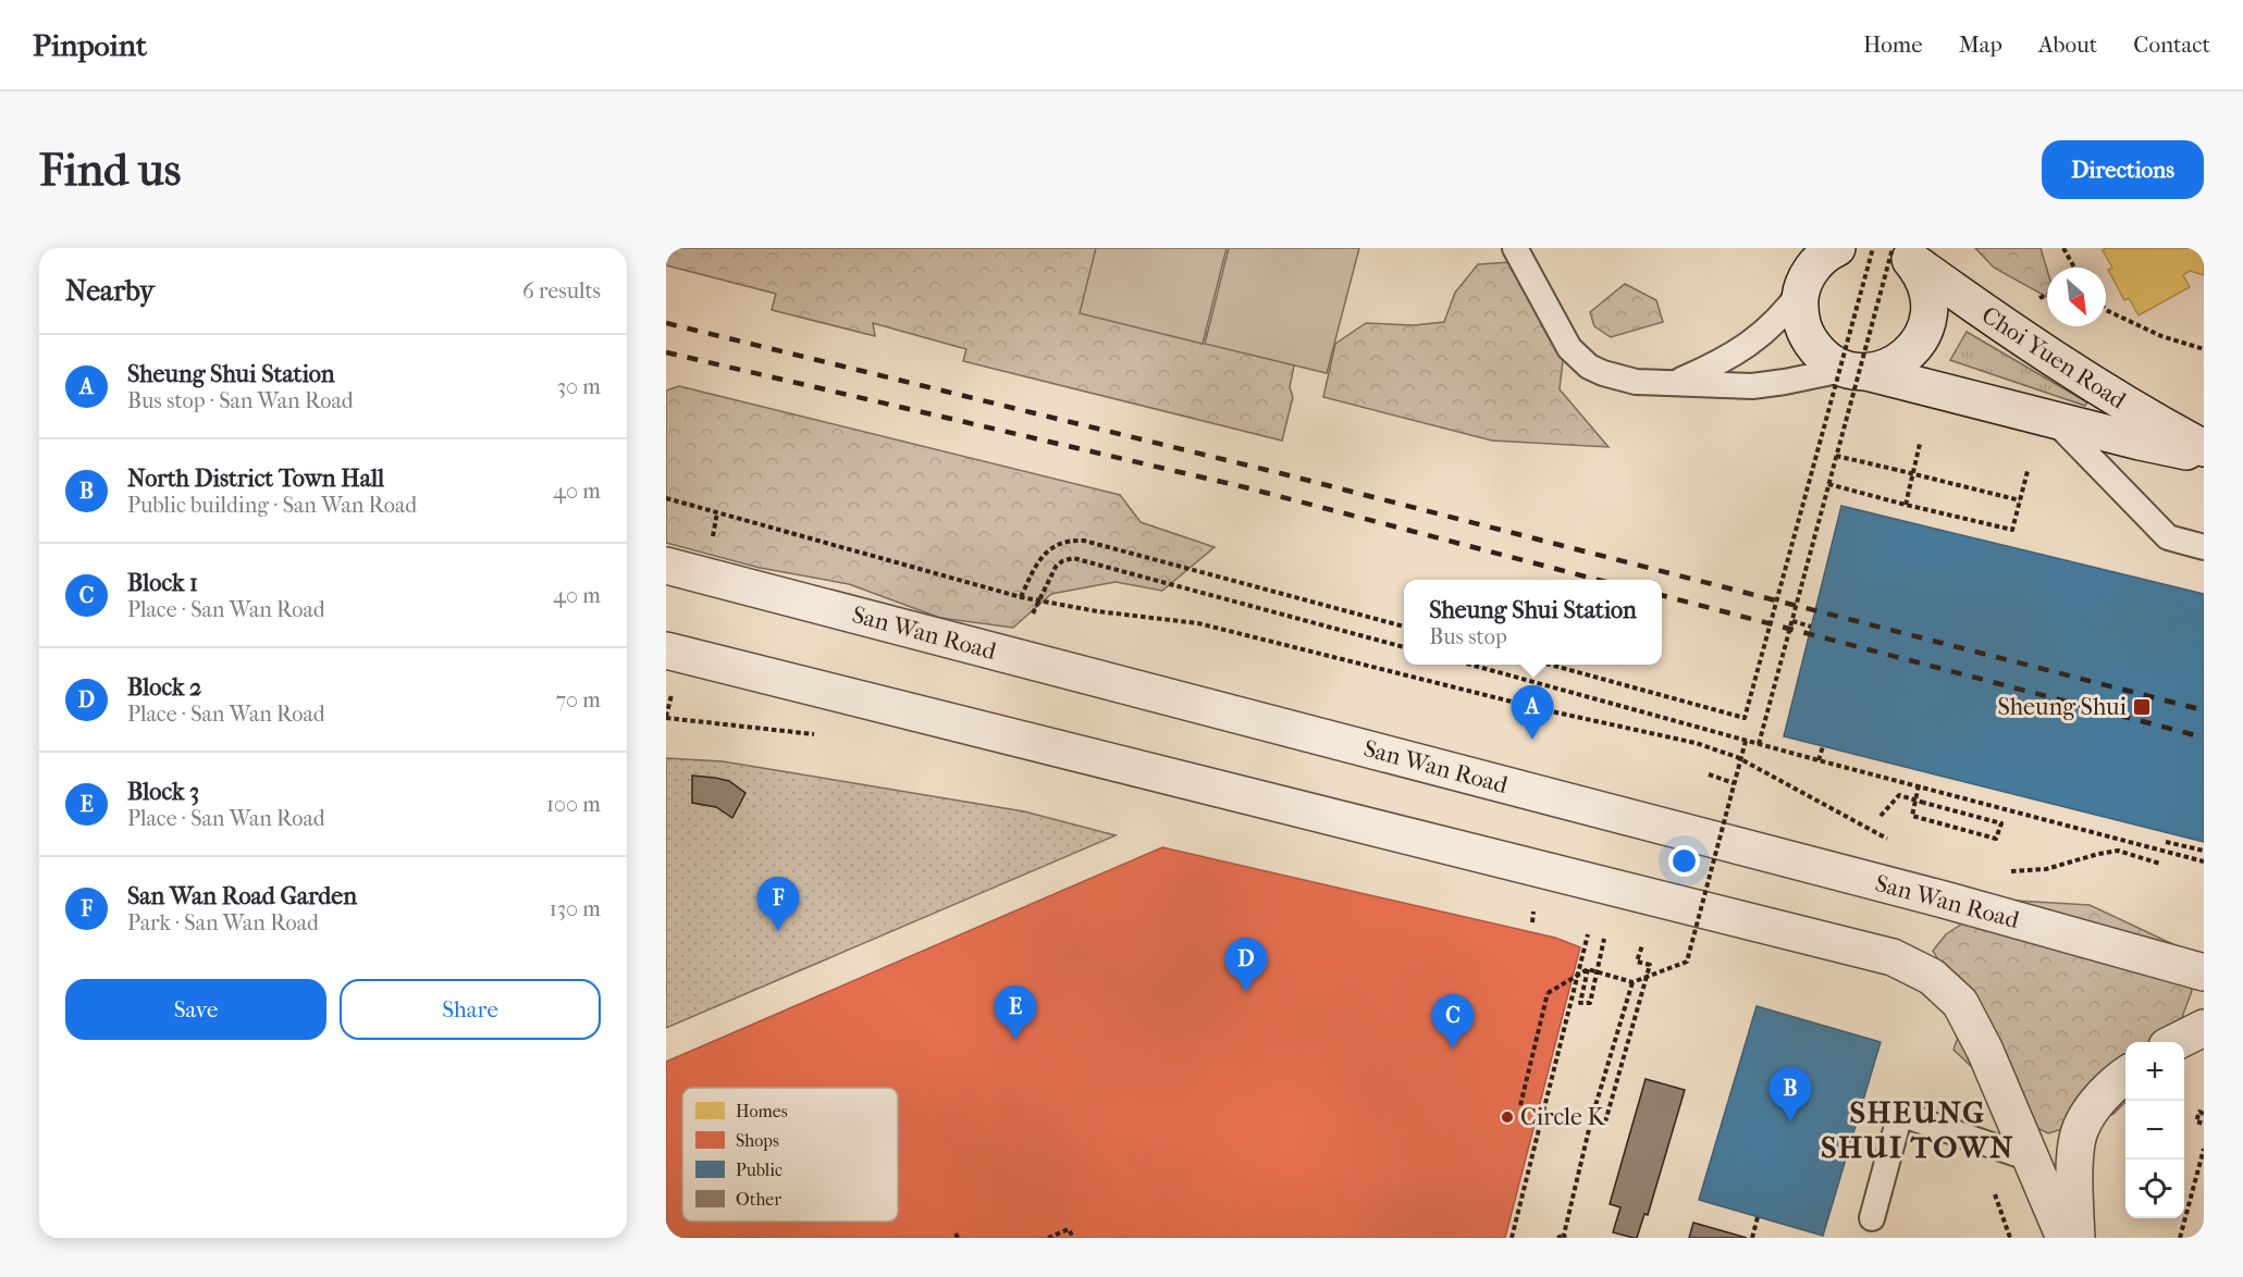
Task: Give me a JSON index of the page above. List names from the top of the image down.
{
  "streets": {
    "street": ["Choi Yuen Road", "San Wan Road"]
  },
  "districts": ["SHEUNG SHUI TOWN"],
  "places": {
    "transit": ["Sheung Shui"],
    "other": ["Circle K"]
  },
  "legend": [
    "Homes",
    "Shops",
    "Public",
    "Other"
  ],
  "north": "bottom right",
  "page": {
    "header": "Pinpoint",
    "nav": [
      "Home",
      "Map",
      "About",
      "Contact"
    ],
    "buttons": [
      "Directions",
      ["Save", "Share"]
    ],
    "title": "Find us",
    "heading": ["Nearby", "6 results"],
    "list": [
      {
        "mark": "A",
        "name": "Sheung Shui Station",
        "note": "Bus stop · San Wan Road",
        "value": "30 m"
      },
      {
        "mark": "B",
        "name": "North District Town Hall",
        "note": "Public building · San Wan Road",
        "value": "40 m"
      },
      {
        "mark": "C",
        "name": "Block 1",
        "note": "Place · San Wan Road",
        "value": "40 m"
      },
      {
        "mark": "D",
        "name": "Block 2",
        "note": "Place · San Wan Road",
        "value": "70 m"
      },
      {
        "mark": "E",
        "name": "Block 3",
        "note": "Place · San Wan Road",
        "value": "100 m"
      },
      {
        "mark": "F",
        "name": "San Wan Road Garden",
        "note": "Park · San Wan Road",
        "value": "130 m"
      }
    ],
    "popup": ["Sheung Shui Station", "Bus stop"],
    "pins": [
      "A",
      "F",
      "D",
      "E",
      "C",
      "B"
    ],
    "map_buttons": ["+", "−"]
  }
}
